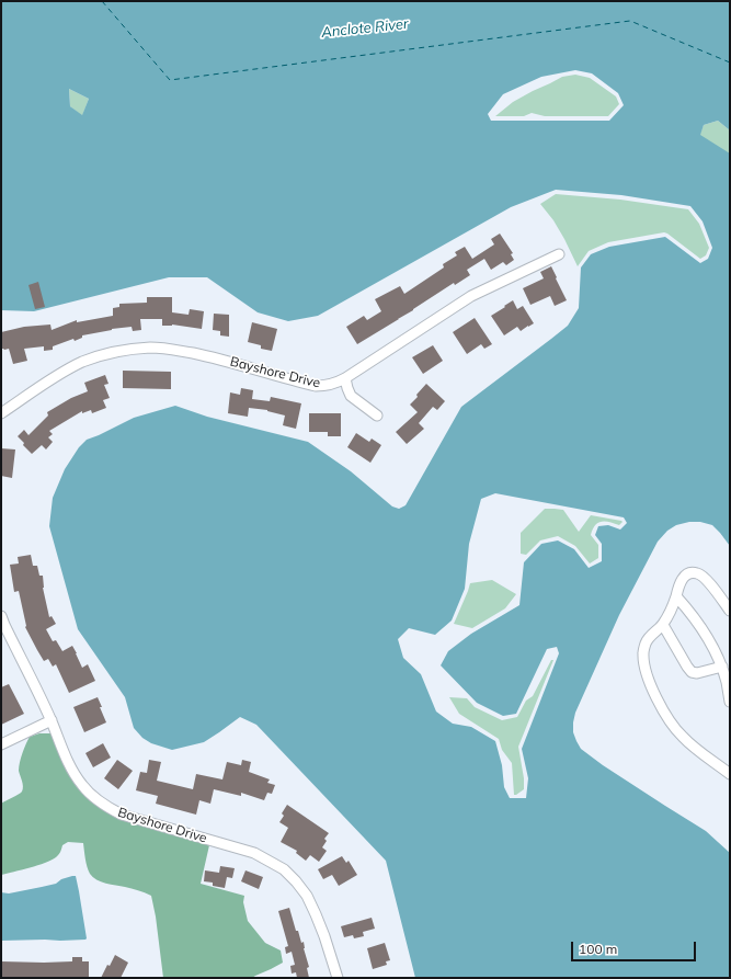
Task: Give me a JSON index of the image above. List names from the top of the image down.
{
  "streets": {
    "street": ["Bayshore Drive"]
  },
  "water": ["Anclote River"],
  "scale_bar": "100 m"
}
